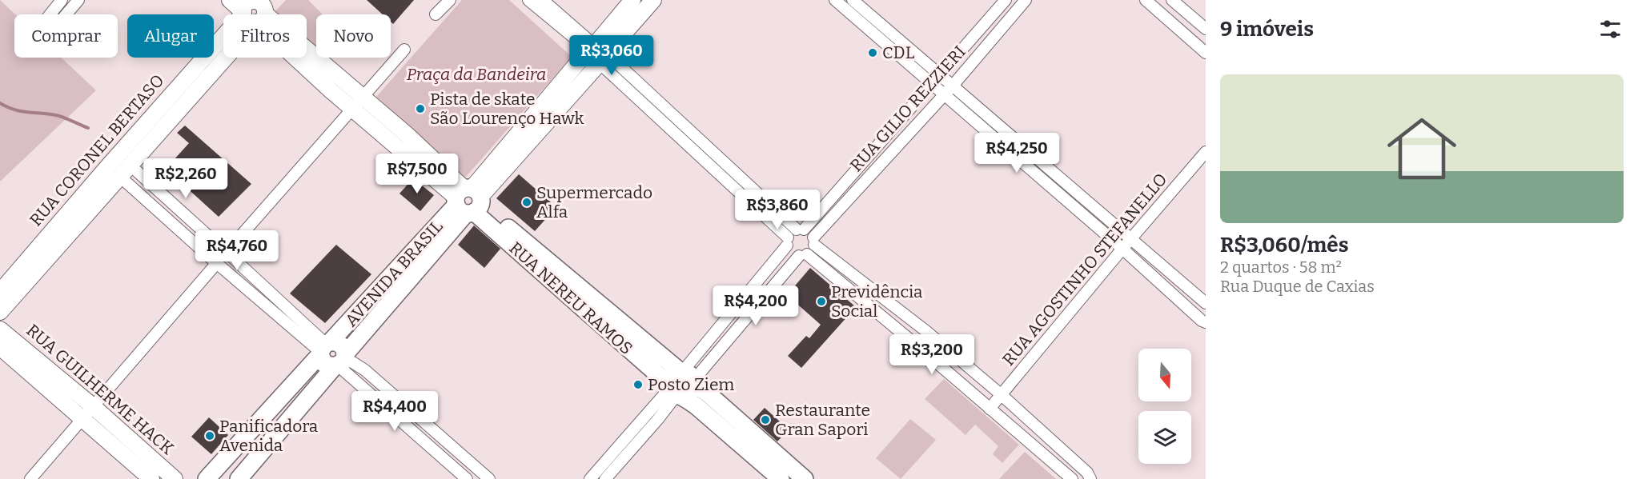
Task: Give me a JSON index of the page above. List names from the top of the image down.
{
  "streets": {
    "main road": ["AVENIDA BRASIL", "RUA NEREU RAMOS"],
    "street": [
      "RUA GILIO REZZIERI",
      "RUA CORONEL BERTASO",
      "RUA AGOSTINHO STEFANELLO",
      "RUA GUILHERME HACK"
    ]
  },
  "crossings": [
    ["RUA CORONEL BERTASO", "RUA NEREU RAMOS"],
    ["AVENIDA BRASIL", "RUA NEREU RAMOS"]
  ],
  "parks": ["Praça da Bandeira"],
  "places": [
    "CDL",
    "Pista de skate São Lourenço Hawk",
    "Supermercado Alfa",
    "Previdência Social",
    "Posto Ziem",
    "Restaurante Gran Sapori",
    "Panificadora Avenida"
  ],
  "north": "bottom",
  "page": {
    "heading": "9 imóveis",
    "chip": [
      "Comprar",
      "Alugar",
      "Filtros",
      "Novo"
    ],
    "price": [
      "R$3,060",
      "R$4,250",
      "R$7,500",
      "R$2,260",
      "R$3,860",
      "R$4,760",
      "R$4,200",
      "R$3,200",
      "R$4,400"
    ],
    "list": [
      {
        "name": "R$3,060/mês",
        "note": "2 quartos · 58 m² · Rua Duque de Caxias"
      }
    ]
  }
}
